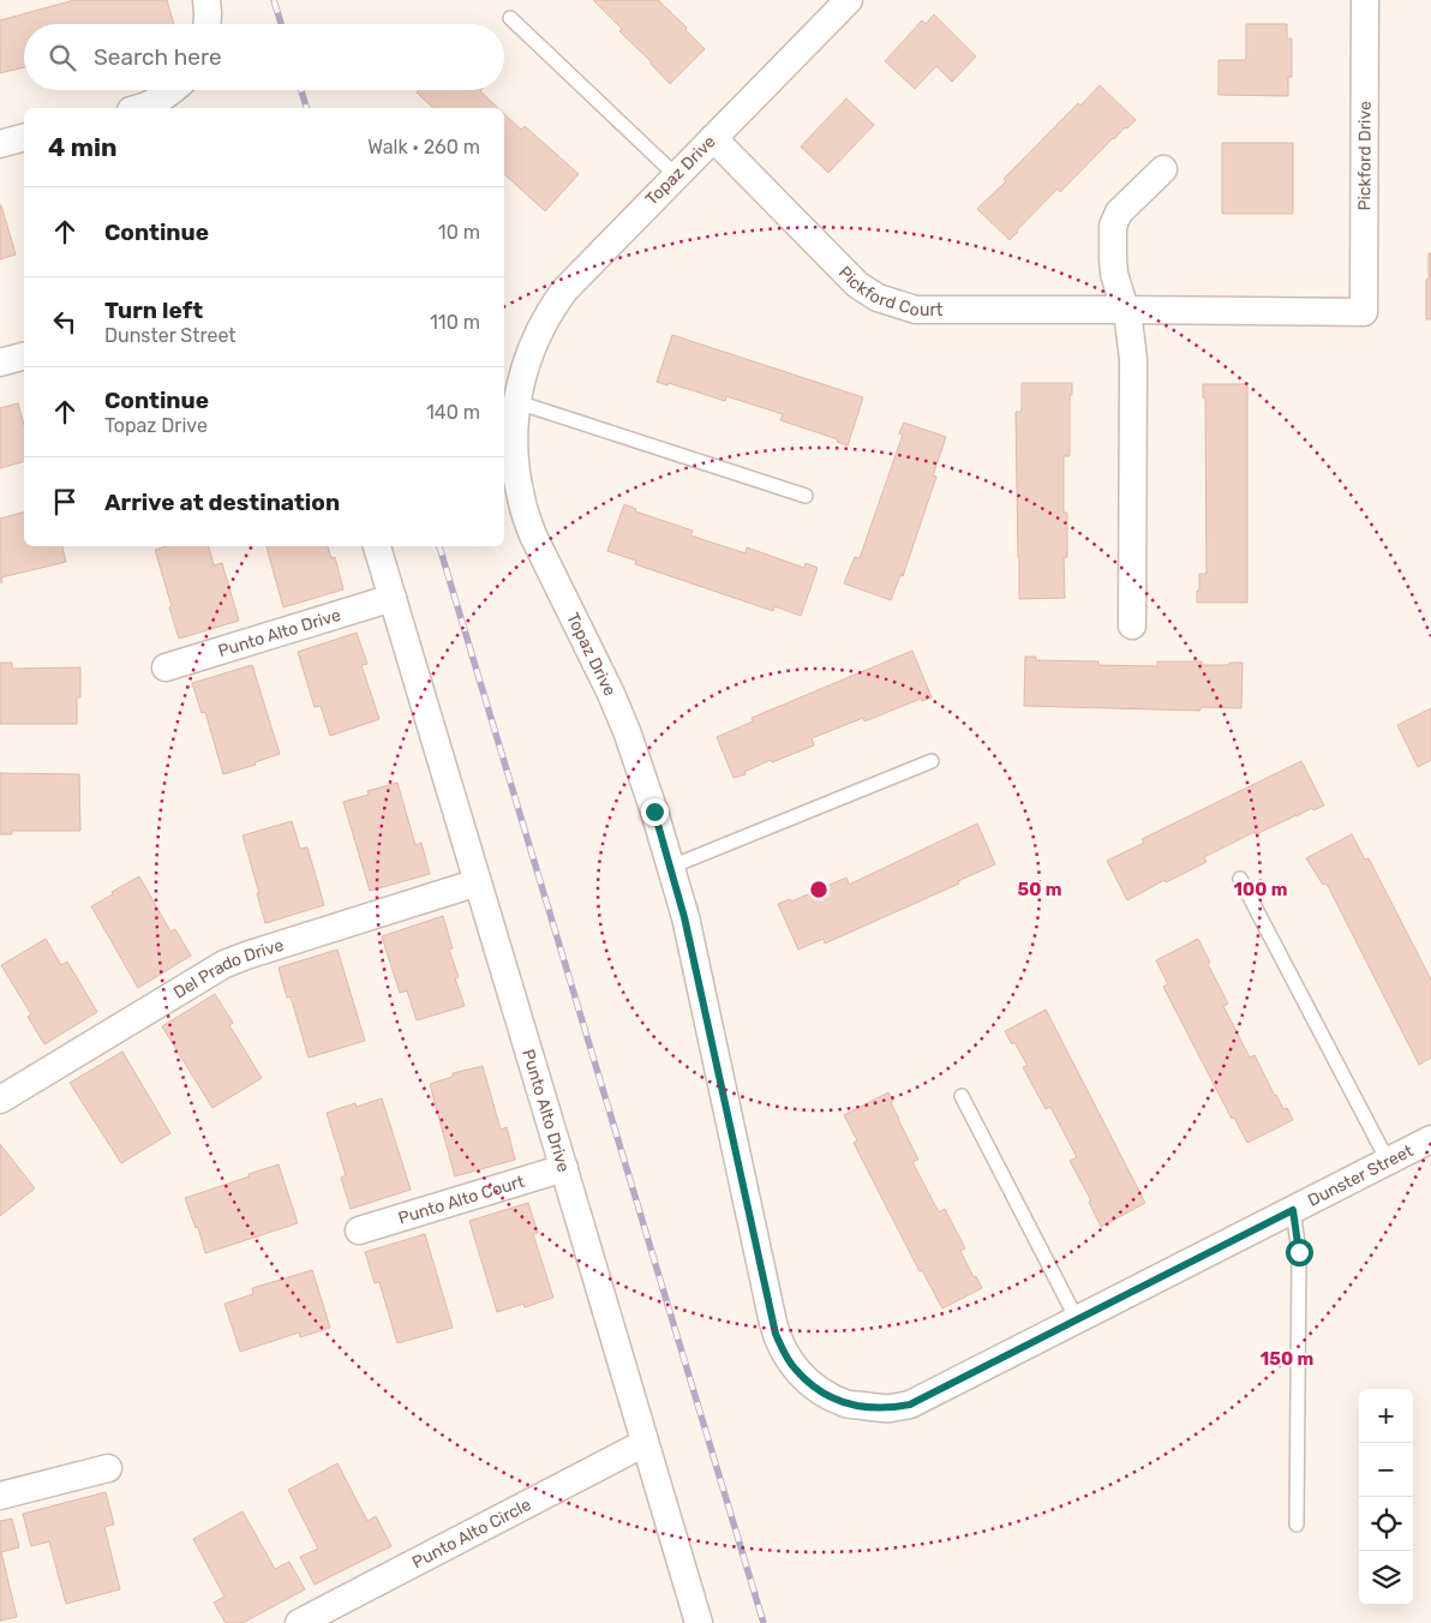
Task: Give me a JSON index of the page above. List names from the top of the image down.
{
  "streets": {
    "street": [
      "Pickford Drive",
      "Topaz Drive",
      "Pickford Court",
      "Punto Alto Drive",
      "Del Prado Drive",
      "Dunster Street",
      "Punto Alto Court",
      "Punto Alto Circle"
    ]
  },
  "crossings": [
    ["Pickford Drive", "Pickford Court"],
    ["Topaz Drive", "Pickford Court"],
    ["Topaz Drive", "Dunster Street"],
    ["Punto Alto Drive", "Del Prado Drive"],
    ["Punto Alto Drive", "Punto Alto Court"],
    ["Punto Alto Drive", "Punto Alto Circle"]
  ],
  "page": {
    "search": "Search here",
    "heading": ["4 min", "Walk · 260 m"],
    "list": [
      ["Continue", "10 m"],
      ["Turn left", "Dunster Street", "110 m"],
      ["Continue", "Topaz Drive", "140 m"],
      "Arrive at destination"
    ],
    "map_buttons": ["+", "−"]
  },
  "rings": ["50 m", "100 m", "150 m"]
}
